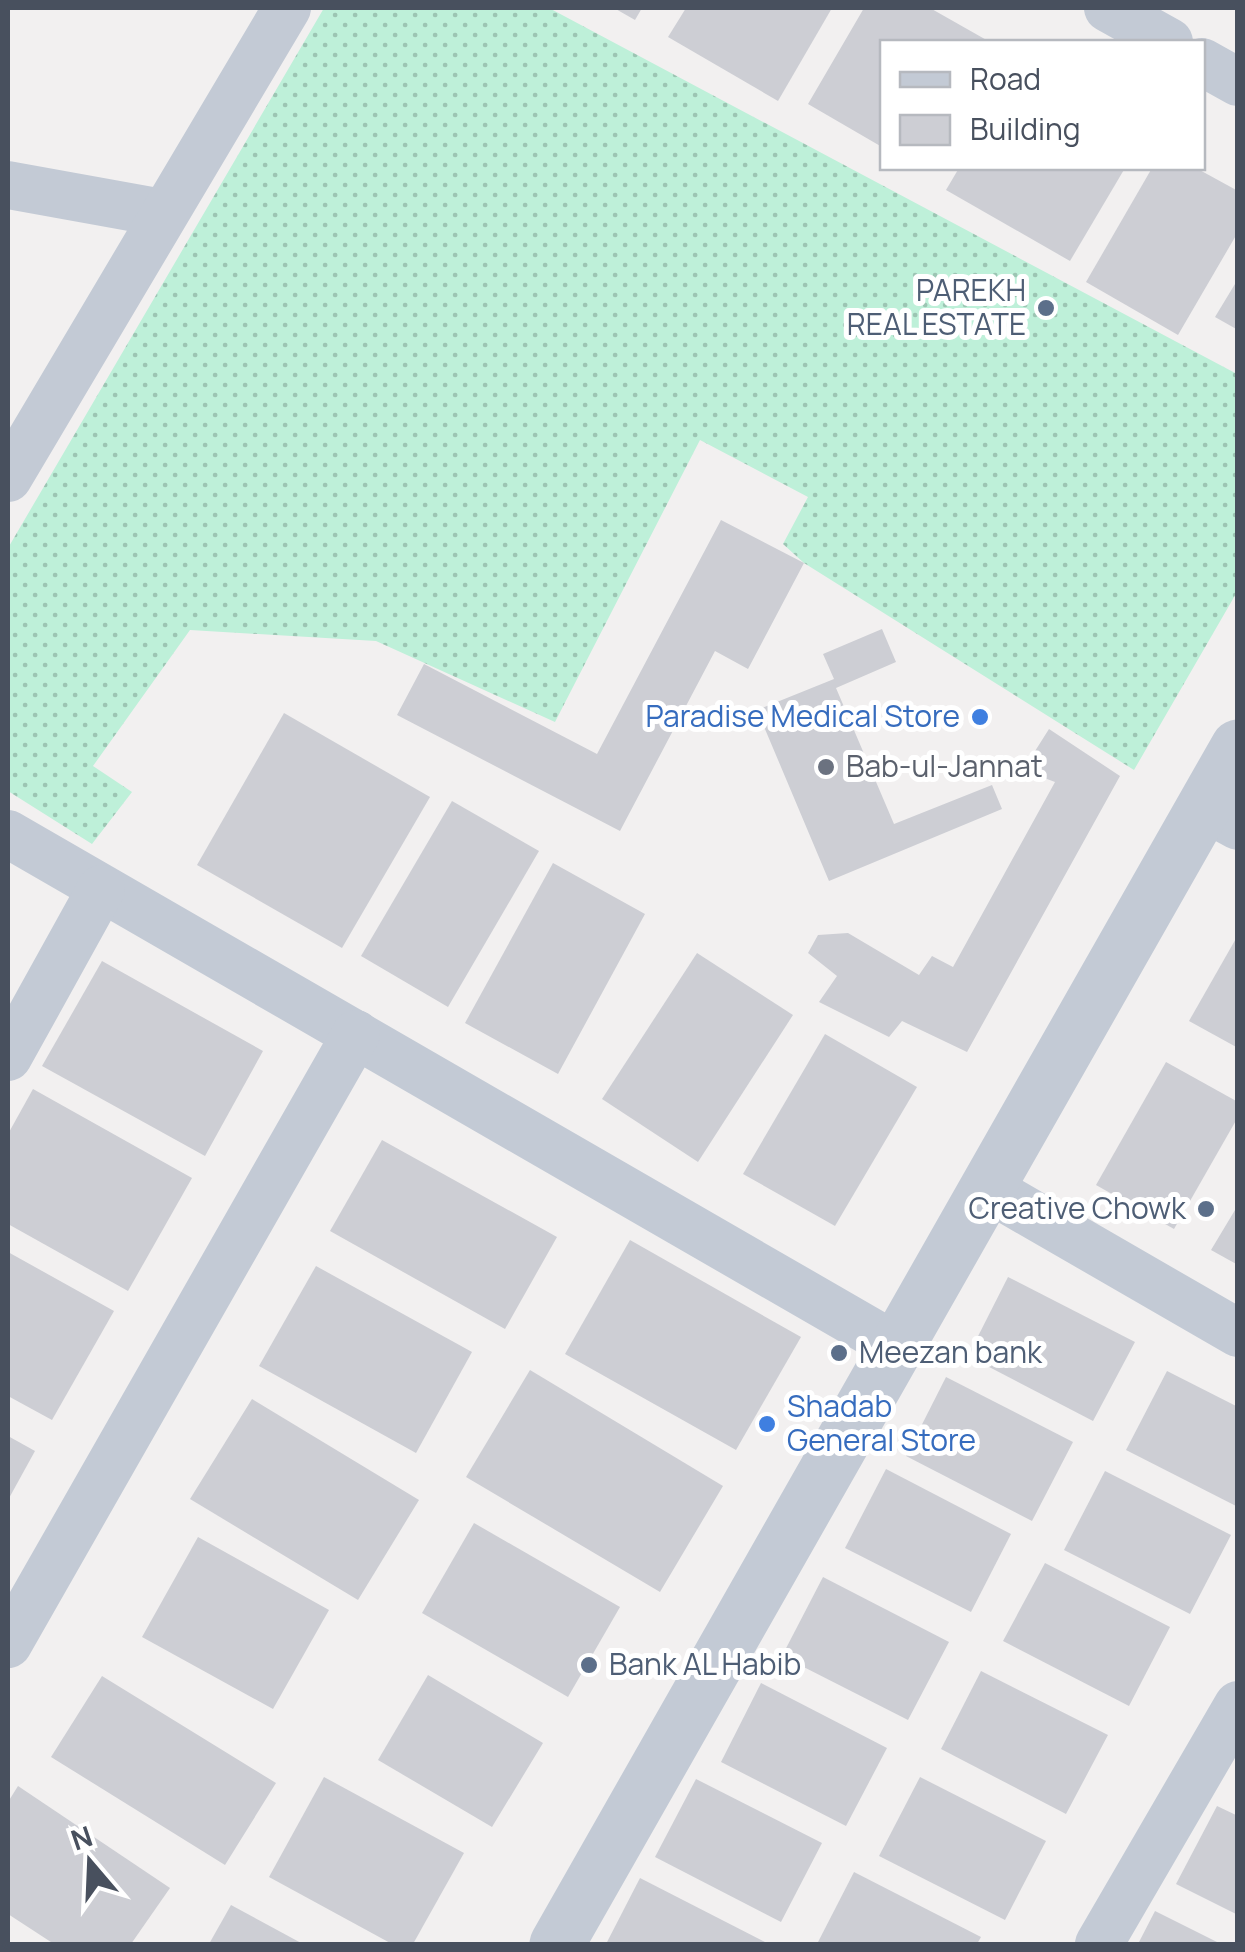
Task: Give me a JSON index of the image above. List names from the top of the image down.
{
  "places": [
    "PAREKH REAL ESTATE",
    "Paradise Medical Store",
    "Bab-ul-Jannat",
    "Creative Chowk",
    "Meezan bank",
    "Shadab General Store",
    "Bank AL Habib"
  ],
  "legend": ["Road", "Building"],
  "north": "top"
}
